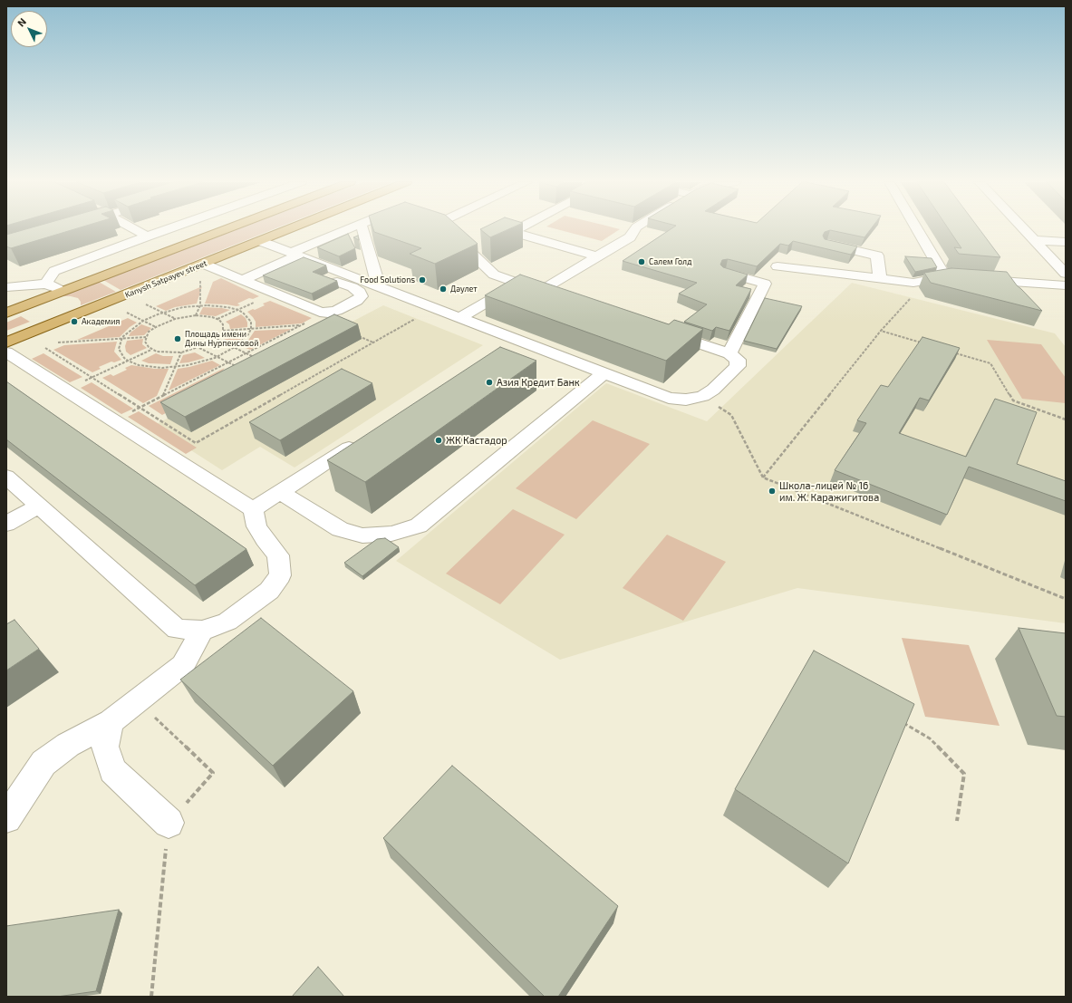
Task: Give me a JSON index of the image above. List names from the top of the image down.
{
  "streets": {
    "main road": ["Kanysh Satpayev street"]
  },
  "places": [
    "Салем Голд",
    "Food Solutions",
    "Дәулет",
    "Академия",
    "Площадь имени Дины Нурпеисовой",
    "Азия Кредит Банк",
    "ЖК Кастадор",
    "Школа-лицей № 16 им. Ж. Каражигитова"
  ],
  "north": "top left"
}
